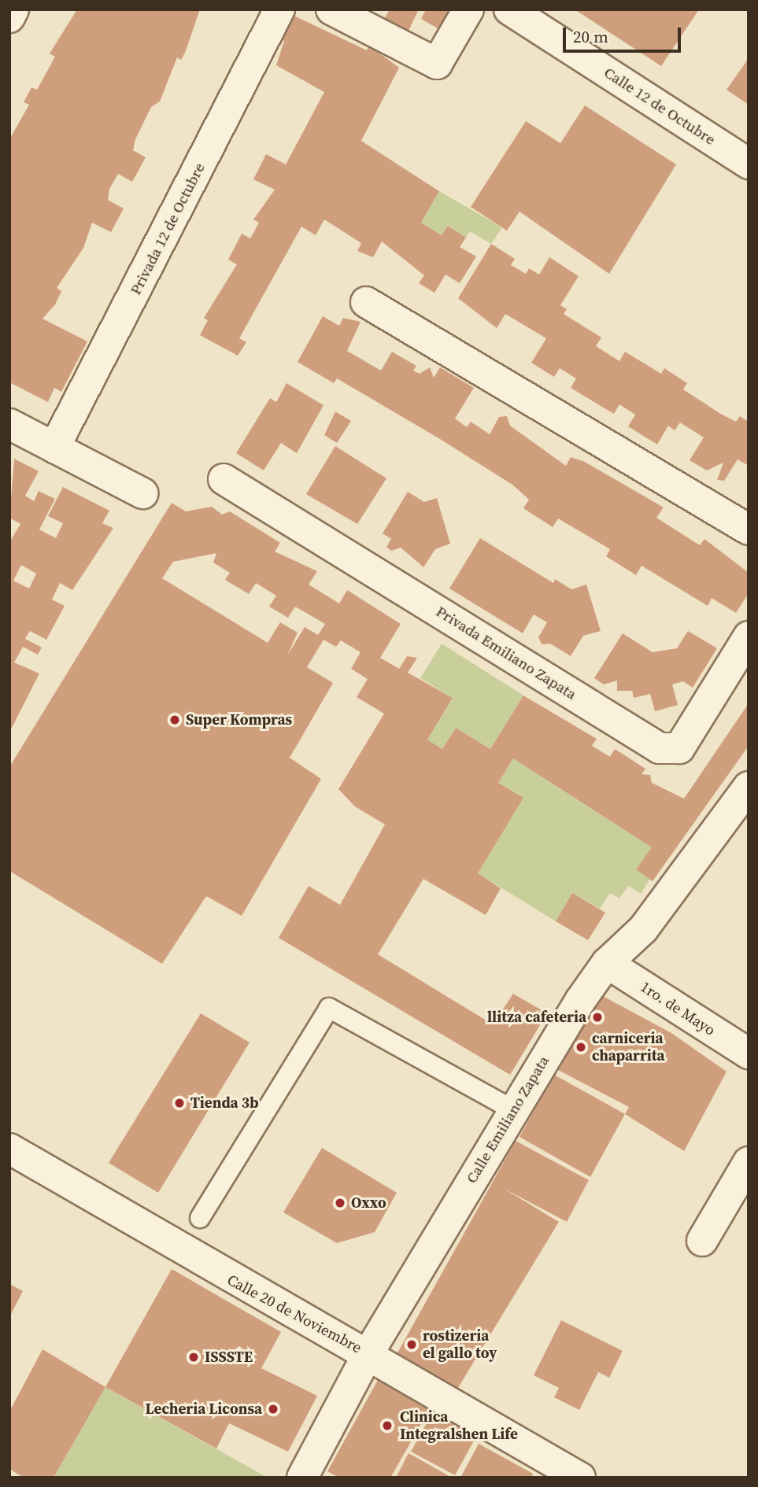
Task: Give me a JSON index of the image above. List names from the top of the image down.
{
  "streets": {
    "street": [
      "Calle 12 de Octubre",
      "Privada 12 de Octubre",
      "Privada Emiliano Zapata",
      "1ro. de Mayo",
      "Calle Emiliano Zapata",
      "Calle 20 de Noviembre"
    ]
  },
  "crossings": [
    ["1ro. de Mayo", "Calle Emiliano Zapata"],
    ["Calle Emiliano Zapata", "Calle 20 de Noviembre"]
  ],
  "places": [
    "Super Kompras",
    "llitza cafeteria",
    "carniceria chaparrita",
    "Tienda 3b",
    "Oxxo",
    "rostizeria el gallo toy",
    "ISSSTE",
    "Lecheria Liconsa",
    "Clinica Integralshen Life"
  ],
  "scale_bar": "20 m"
}
